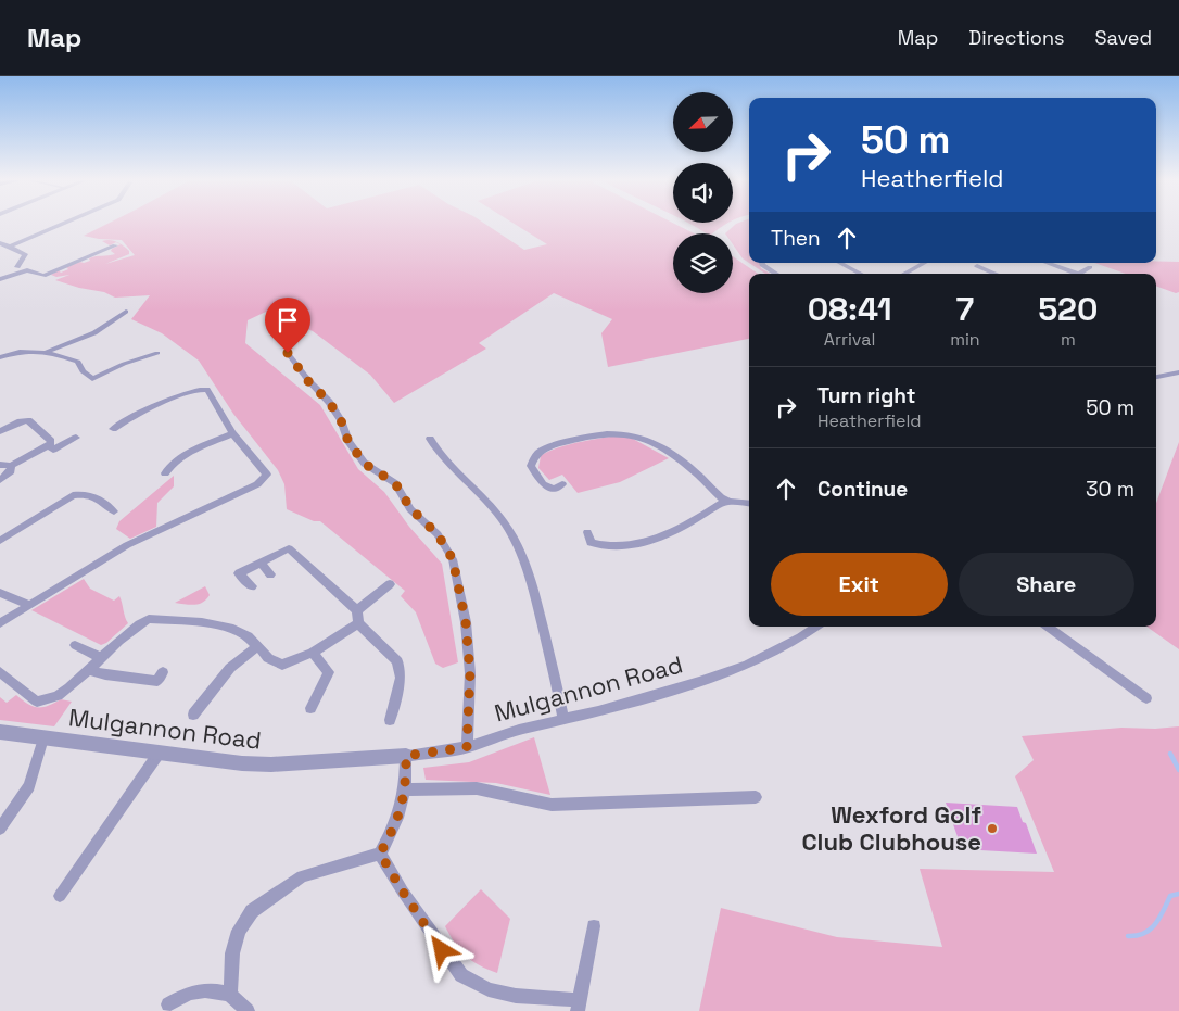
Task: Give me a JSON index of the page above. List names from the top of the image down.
{
  "streets": {
    "street": ["Mulgannon Road"]
  },
  "places": ["Wexford Golf Club Clubhouse"],
  "north": "bottom left",
  "page": {
    "header": "Map",
    "nav": ["Map", "Directions", "Saved"],
    "turn": ["50 m", "Heatherfield"],
    "then": "Then",
    "eta": [
      "08:41",
      "Arrival",
      "7",
      "min",
      "520",
      "m"
    ],
    "list": [
      {
        "name": "Turn right",
        "note": "Heatherfield",
        "value": "50 m"
      },
      {
        "name": "Continue",
        "value": "30 m"
      }
    ],
    "buttons": ["Exit", "Share"]
  }
}
